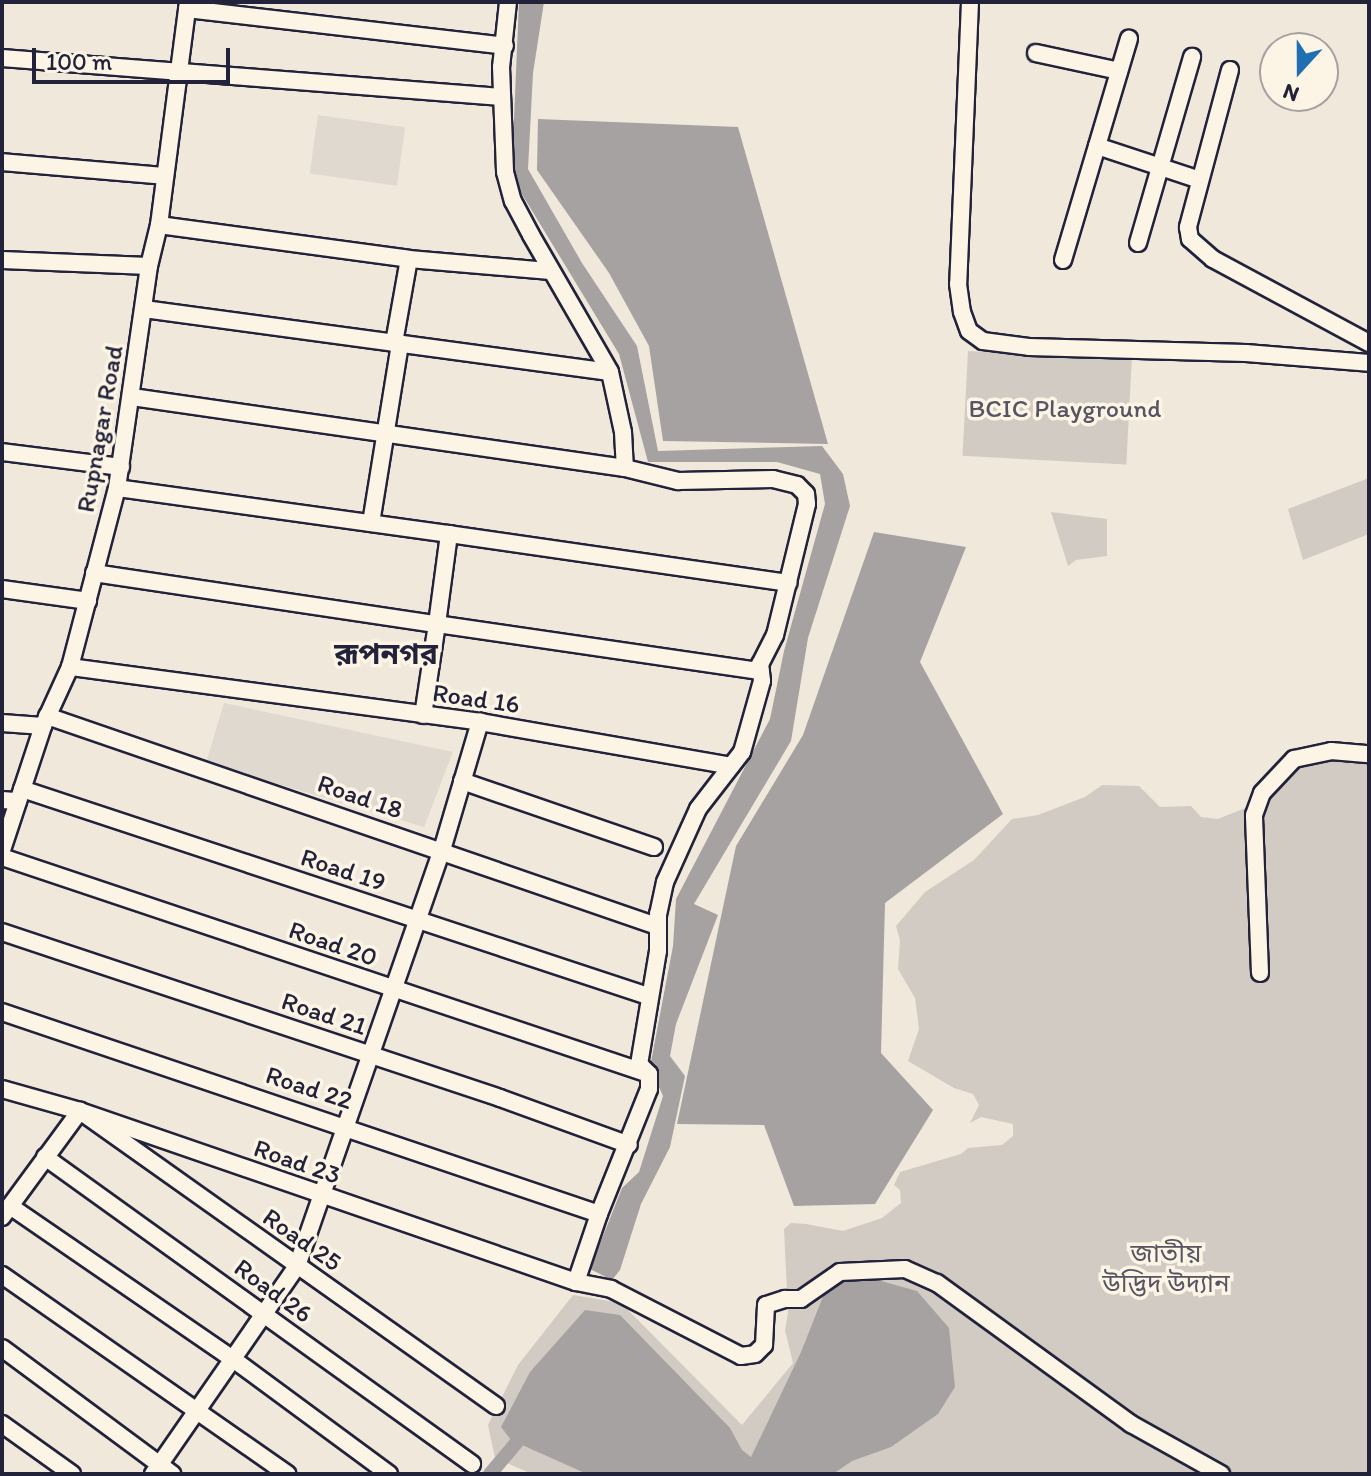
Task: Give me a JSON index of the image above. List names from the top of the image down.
{
  "streets": {
    "street": [
      "Rupnagar Road",
      "Road 16",
      "Road 18",
      "Road 19",
      "Road 20",
      "Road 21",
      "Road 22",
      "Road 23",
      "Road 25",
      "Road 26"
    ]
  },
  "crossings": [
    ["Rupnagar Road", "Road 16"],
    ["Rupnagar Road", "Road 18"],
    ["Rupnagar Road", "Road 19"],
    ["Road 23", "Road 25"]
  ],
  "districts": ["রূপনগর"],
  "parks": ["BCIC Playground", "জাতীয় উদ্ভিদ উদ্যান"],
  "scale_bar": "100 m",
  "north": "bottom"
}
